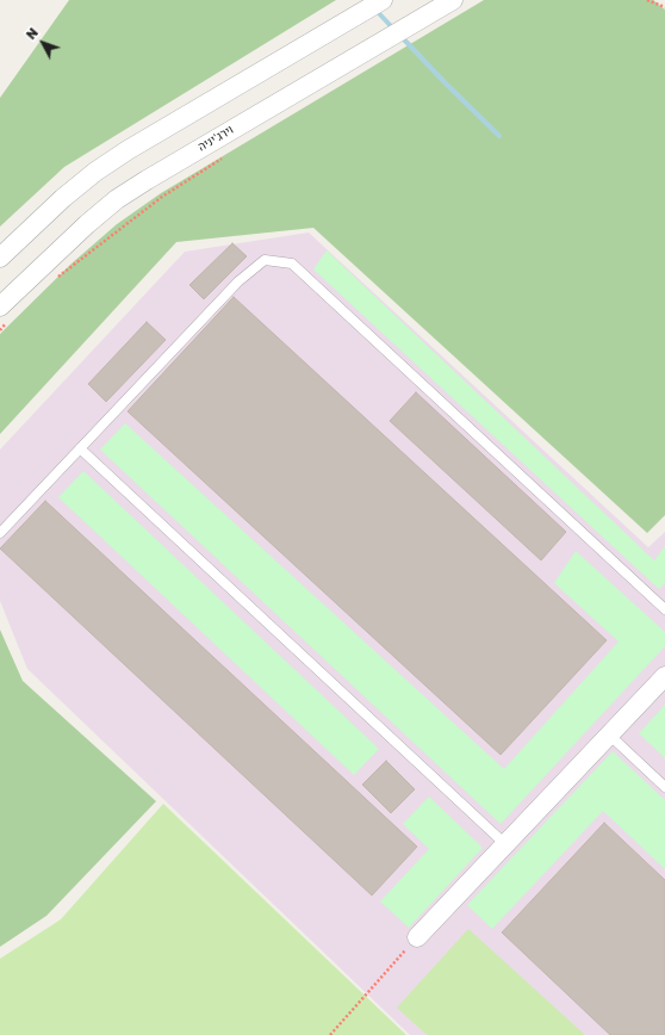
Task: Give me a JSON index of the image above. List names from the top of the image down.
{
  "streets": {
    "street": ["וירג'יניה"]
  },
  "north": "top left"
}
